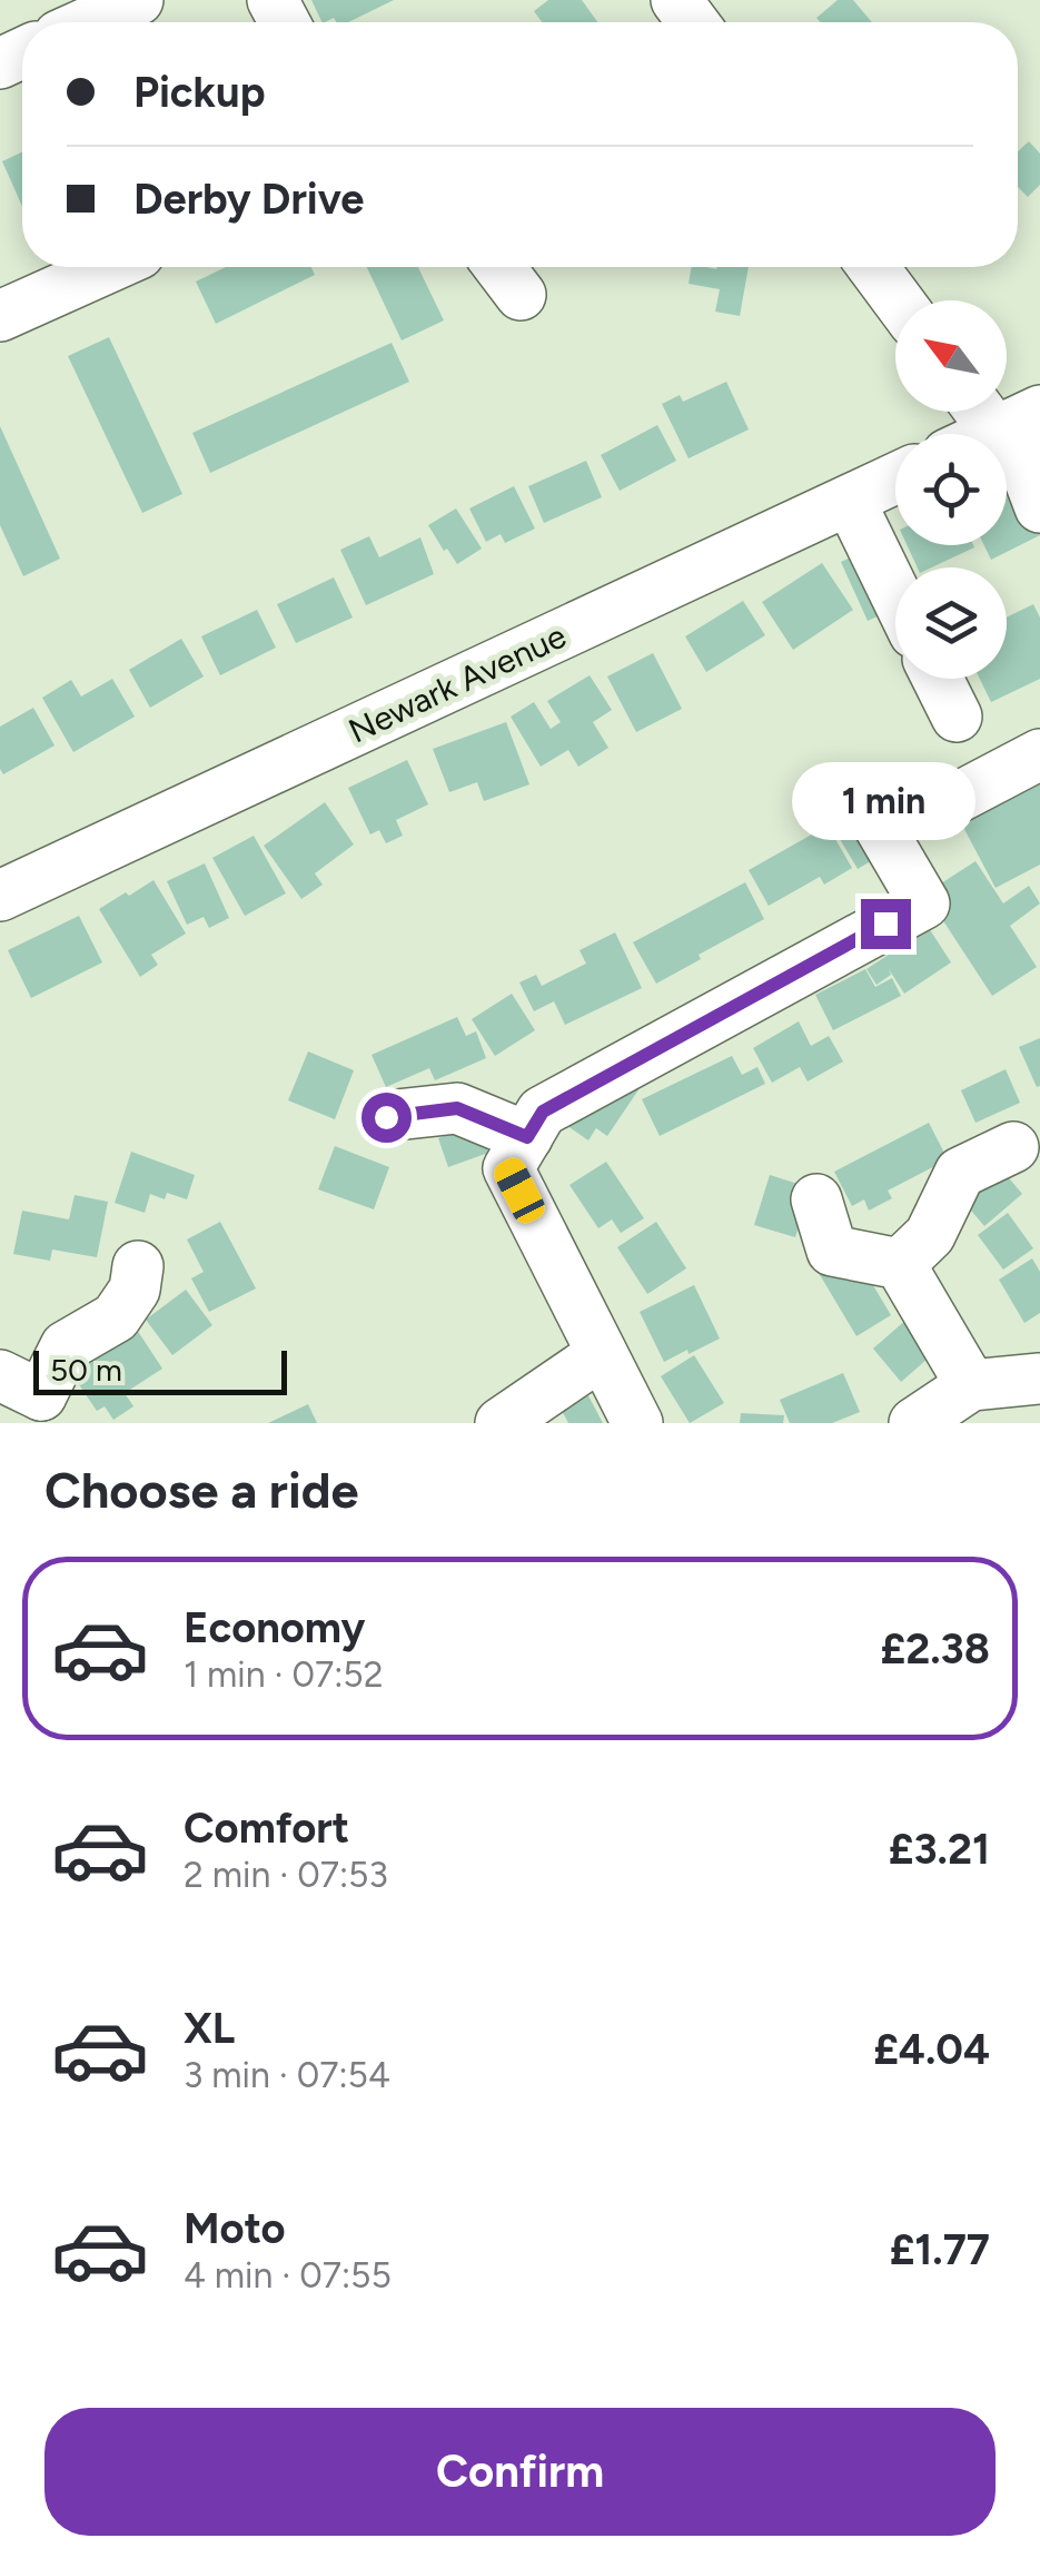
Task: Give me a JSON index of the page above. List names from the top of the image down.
{
  "streets": {
    "street": ["Newark Avenue"]
  },
  "scale_bar": "50 m",
  "north": "top left",
  "page": {
    "banner": ["Pickup", "Derby Drive"],
    "bubble": "1 min",
    "scale": "50 m",
    "heading": "Choose a ride",
    "list": [
      {
        "name": "Economy",
        "note": "1 min · 07:52",
        "value": "£2.38"
      },
      {
        "name": "Comfort",
        "note": "2 min · 07:53",
        "value": "£3.21"
      },
      {
        "name": "XL",
        "note": "3 min · 07:54",
        "value": "£4.04"
      },
      {
        "name": "Moto",
        "note": "4 min · 07:55",
        "value": "£1.77"
      }
    ],
    "buttons": "Confirm"
  }
}
